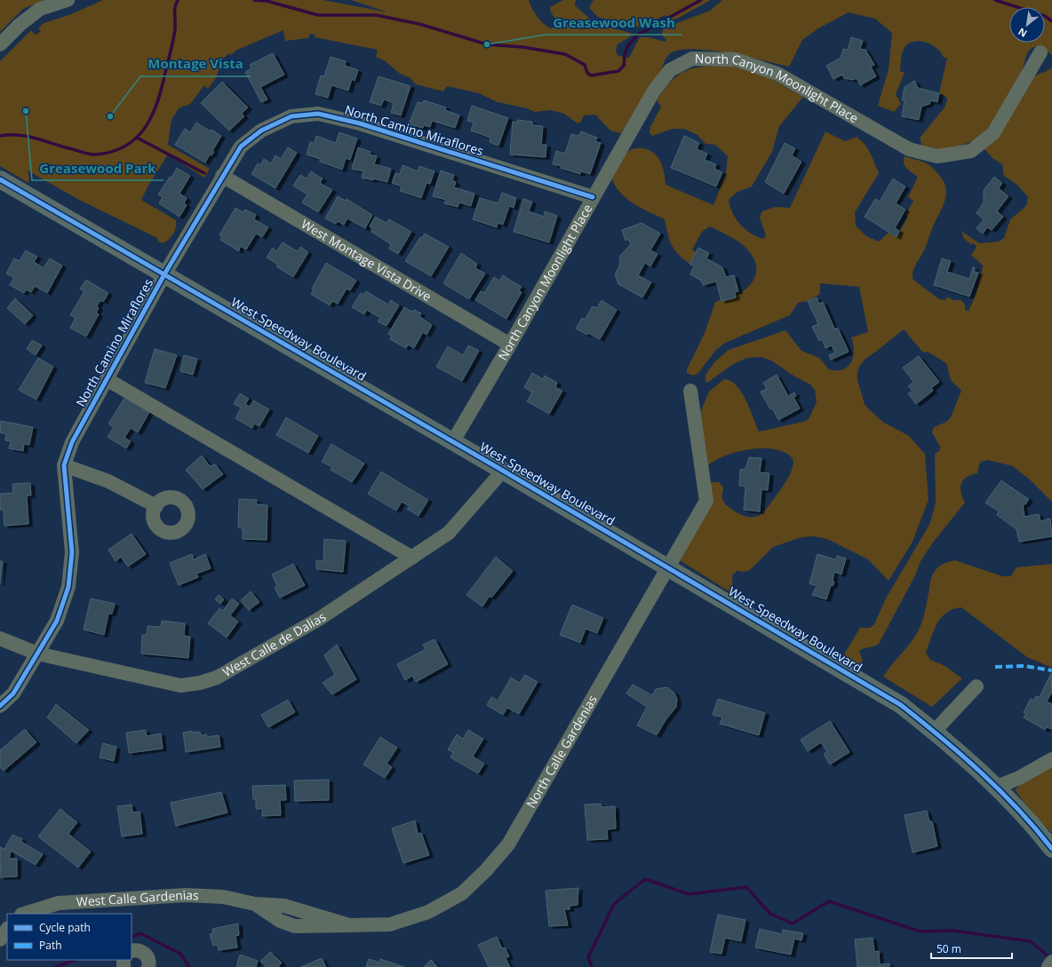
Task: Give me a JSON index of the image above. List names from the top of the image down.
{
  "streets": {
    "main road": ["West Speedway Boulevard"],
    "street": [
      "North Canyon Moonlight Place",
      "North Camino Miraflores",
      "West Montage Vista Drive",
      "West Calle de Dalias",
      "North Calle Gardenias",
      "West Calle Gardenias"
    ]
  },
  "crossings": [
    ["North Canyon Moonlight Place", "North Camino Miraflores"],
    ["North Canyon Moonlight Place", "West Montage Vista Drive"],
    ["North Canyon Moonlight Place", "West Speedway Boulevard"],
    ["North Camino Miraflores", "West Montage Vista Drive"],
    ["North Camino Miraflores", "West Speedway Boulevard"],
    ["North Camino Miraflores", "West Calle de Dalias"],
    ["West Speedway Boulevard", "West Calle de Dalias"],
    ["West Speedway Boulevard", "North Calle Gardenias"],
    ["North Calle Gardenias", "West Calle Gardenias"]
  ],
  "places": ["Greasewood Wash", "Greasewood Park", "Montage Vista"],
  "legend": ["Cycle path", "Path"],
  "scale_bar": "50 m",
  "north": "bottom left"
}
